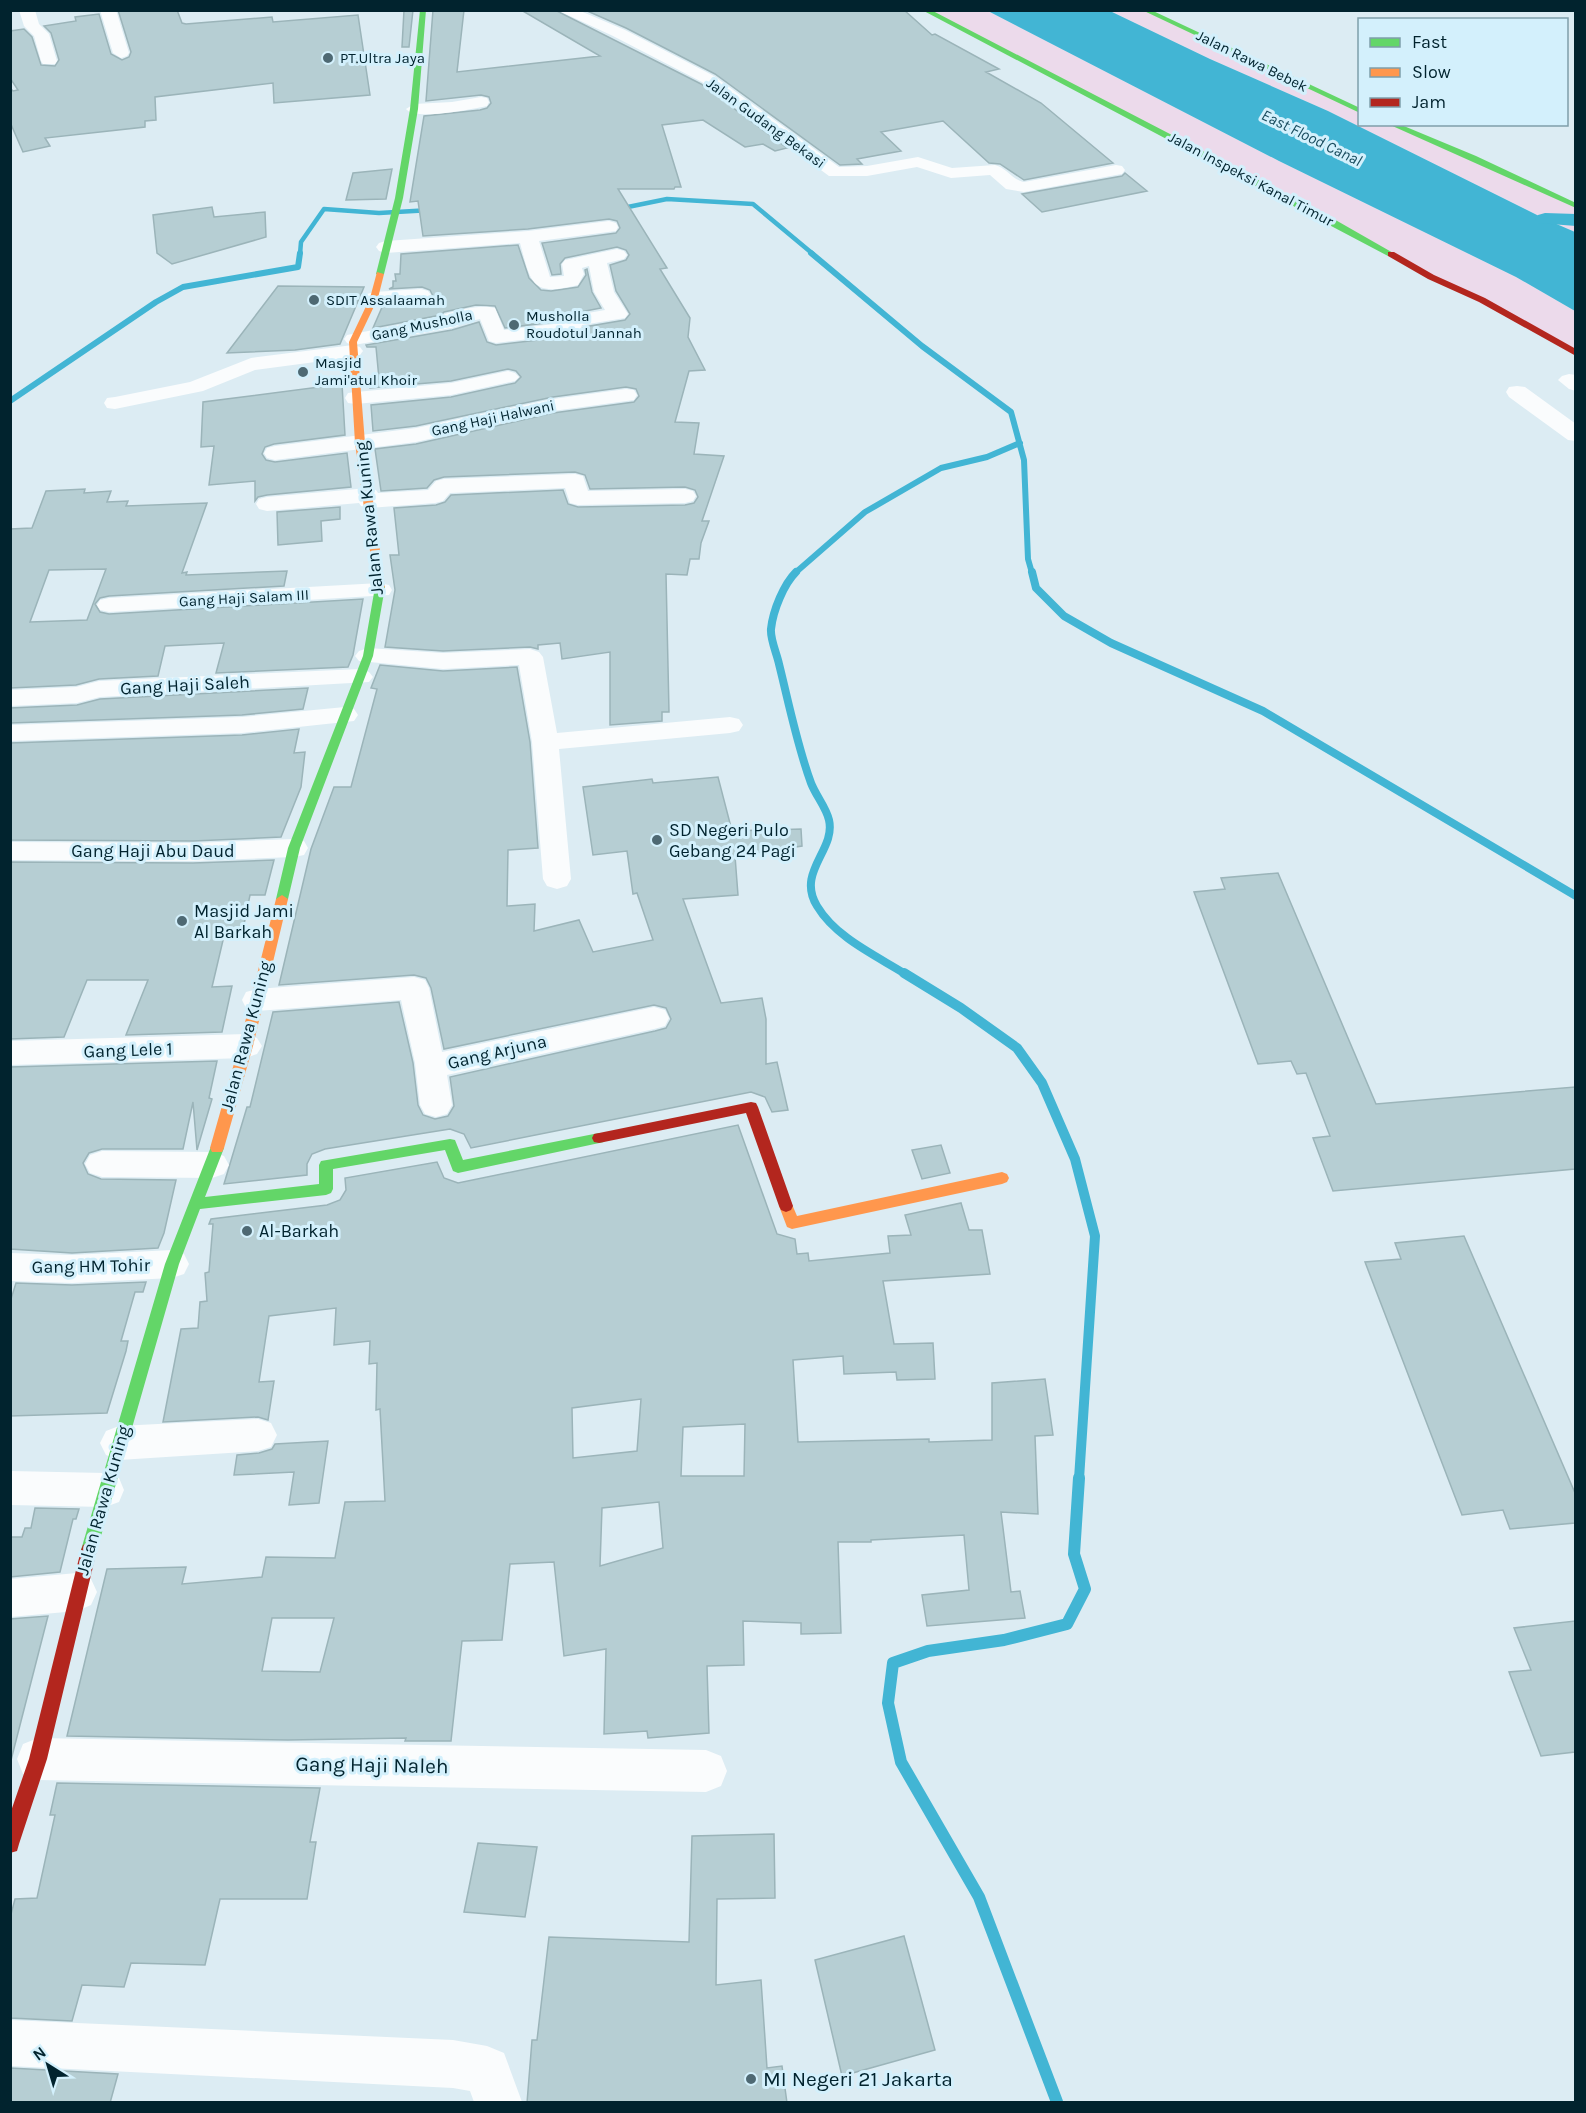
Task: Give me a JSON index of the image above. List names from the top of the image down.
{
  "streets": {
    "street": [
      "Jalan Rawa Bebek",
      "Jalan Gudang Bekasi",
      "Jalan Inspeksi Kanal Timur",
      "Gang Musholla",
      "Gang Haji Halwani",
      "Jalan Rawa Kuning",
      "Gang Haji Salam III",
      "Gang Haji Saleh",
      "Gang Haji Abu Daud",
      "Gang Lele 1",
      "Gang Arjuna",
      "Gang HM Tohir",
      "Gang Haji Naleh"
    ]
  },
  "crossings": [
    ["Gang Musholla", "Jalan Rawa Kuning"],
    ["Gang Haji Halwani", "Jalan Rawa Kuning"],
    ["Jalan Rawa Kuning", "Gang Haji Salam III"],
    ["Jalan Rawa Kuning", "Gang Haji Saleh"],
    ["Jalan Rawa Kuning", "Gang Haji Abu Daud"],
    ["Jalan Rawa Kuning", "Gang Lele 1"],
    ["Jalan Rawa Kuning", "Gang Arjuna"],
    ["Jalan Rawa Kuning", "Gang HM Tohir"],
    ["Jalan Rawa Kuning", "Gang Haji Naleh"]
  ],
  "water": ["East Flood Canal"],
  "places": [
    "PT.Ultra Jaya",
    "SDIT Assalaamah",
    "Musholla Roudotul Jannah",
    "Masjid Jami'atul Khoir",
    "SD Negeri Pulo Gebang 24 Pagi",
    "Masjid Jami Al Barkah",
    "Al-Barkah",
    "MI Negeri 21 Jakarta"
  ],
  "legend": ["Fast", "Slow", "Jam"],
  "north": "top left"
}
